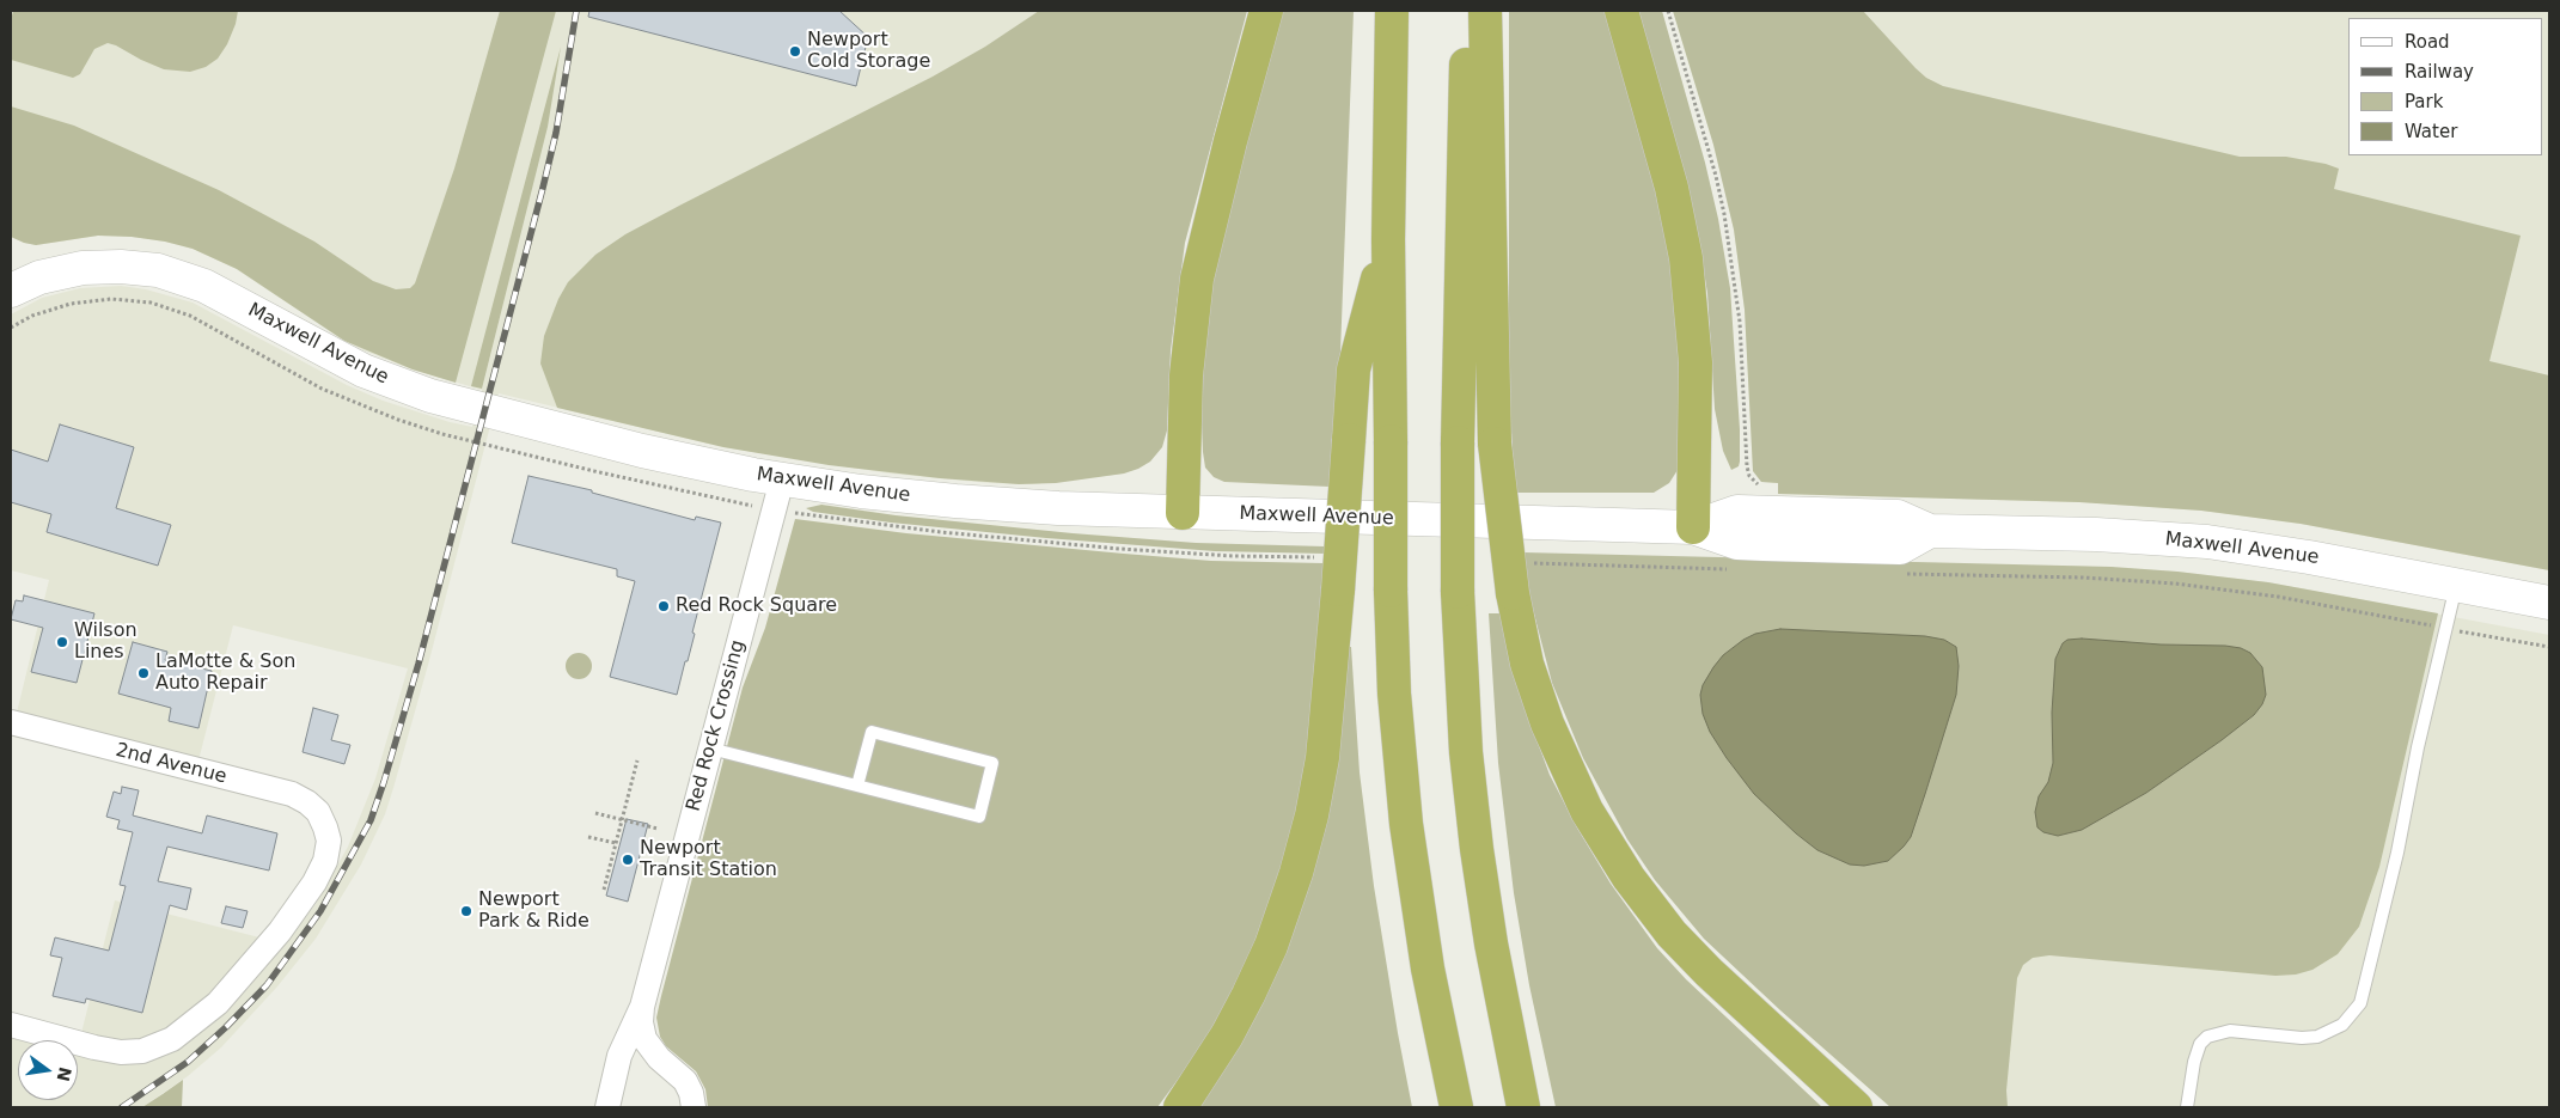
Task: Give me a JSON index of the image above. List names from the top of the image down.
{
  "streets": {
    "main road": ["Maxwell Avenue"],
    "street": ["Red Rock Crossing", "2nd Avenue"]
  },
  "crossings": [
    ["Maxwell Avenue", "Red Rock Crossing"]
  ],
  "places": [
    "Newport Cold Storage",
    "Red Rock Square",
    "Wilson Lines",
    "LaMotte & Son Auto Repair",
    "Newport Transit Station",
    "Newport Park & Ride"
  ],
  "legend": [
    "Road",
    "Railway",
    "Park",
    "Water"
  ],
  "north": "right"
}
